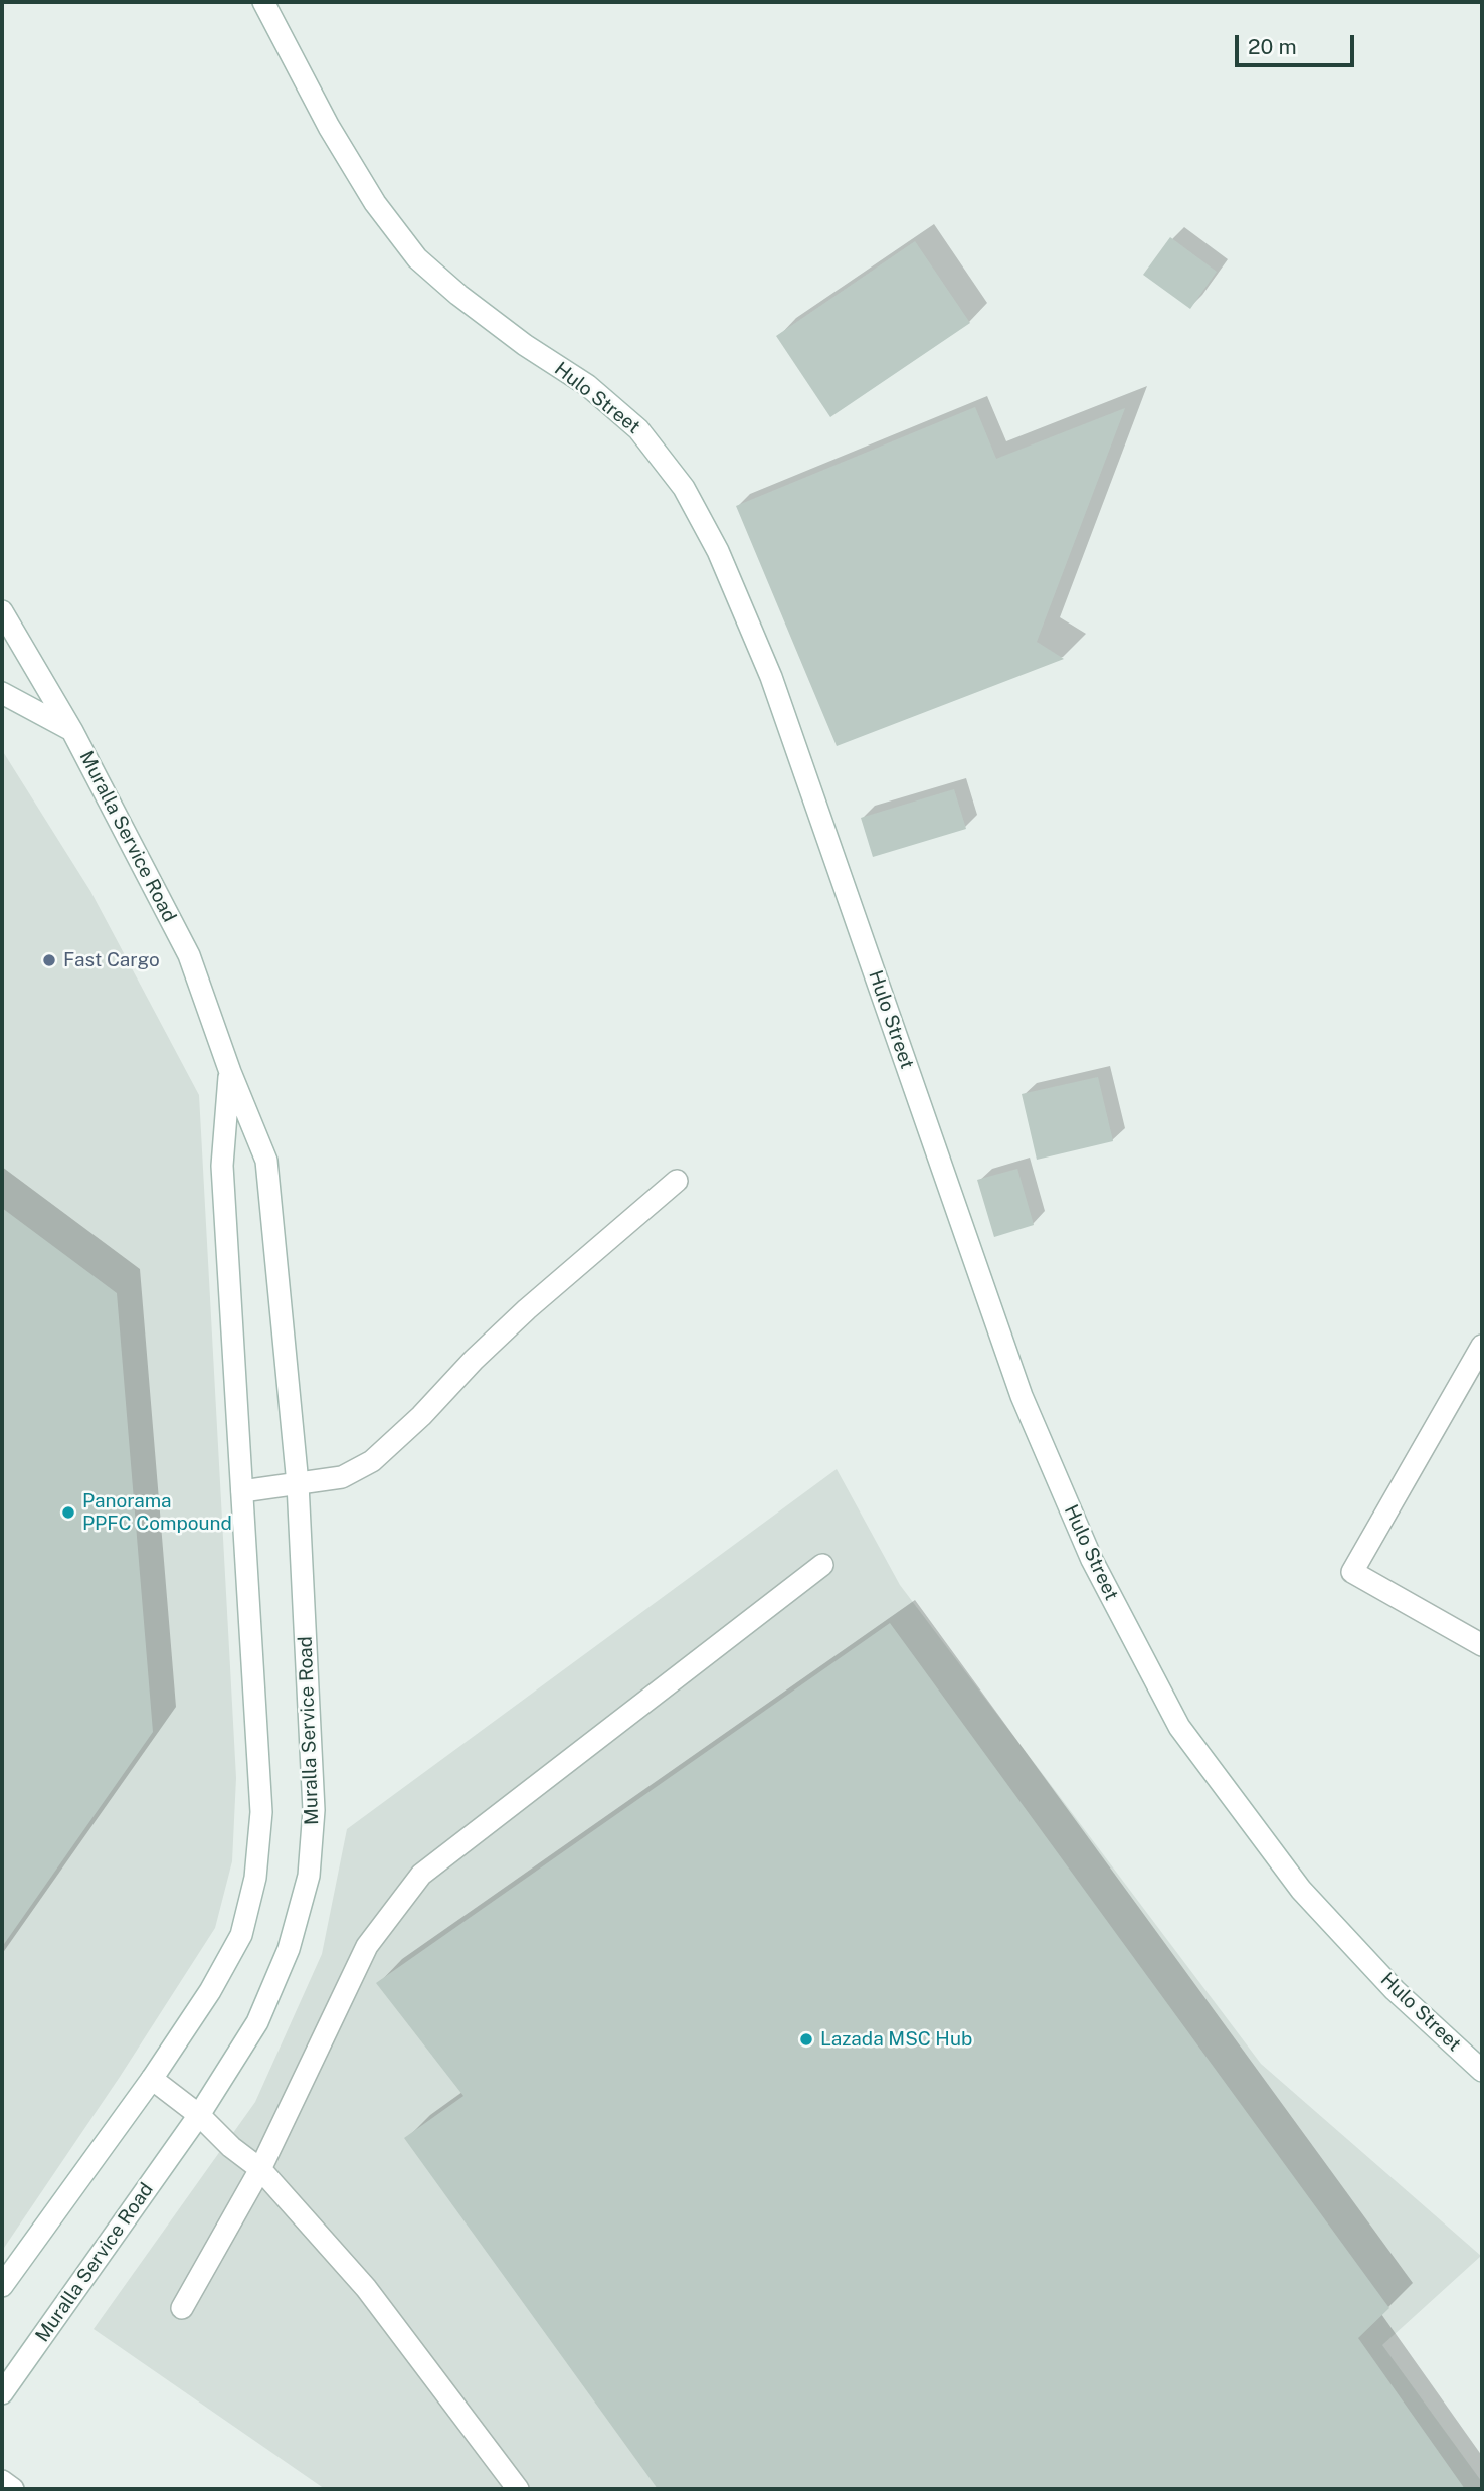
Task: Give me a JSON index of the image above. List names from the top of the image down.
{
  "streets": {
    "street": ["Hulo Street", "Muralla Service Road"]
  },
  "places": ["Fast Cargo", "Panorama PPFC Compound", "Lazada MSC Hub"],
  "scale_bar": "20 m"
}
